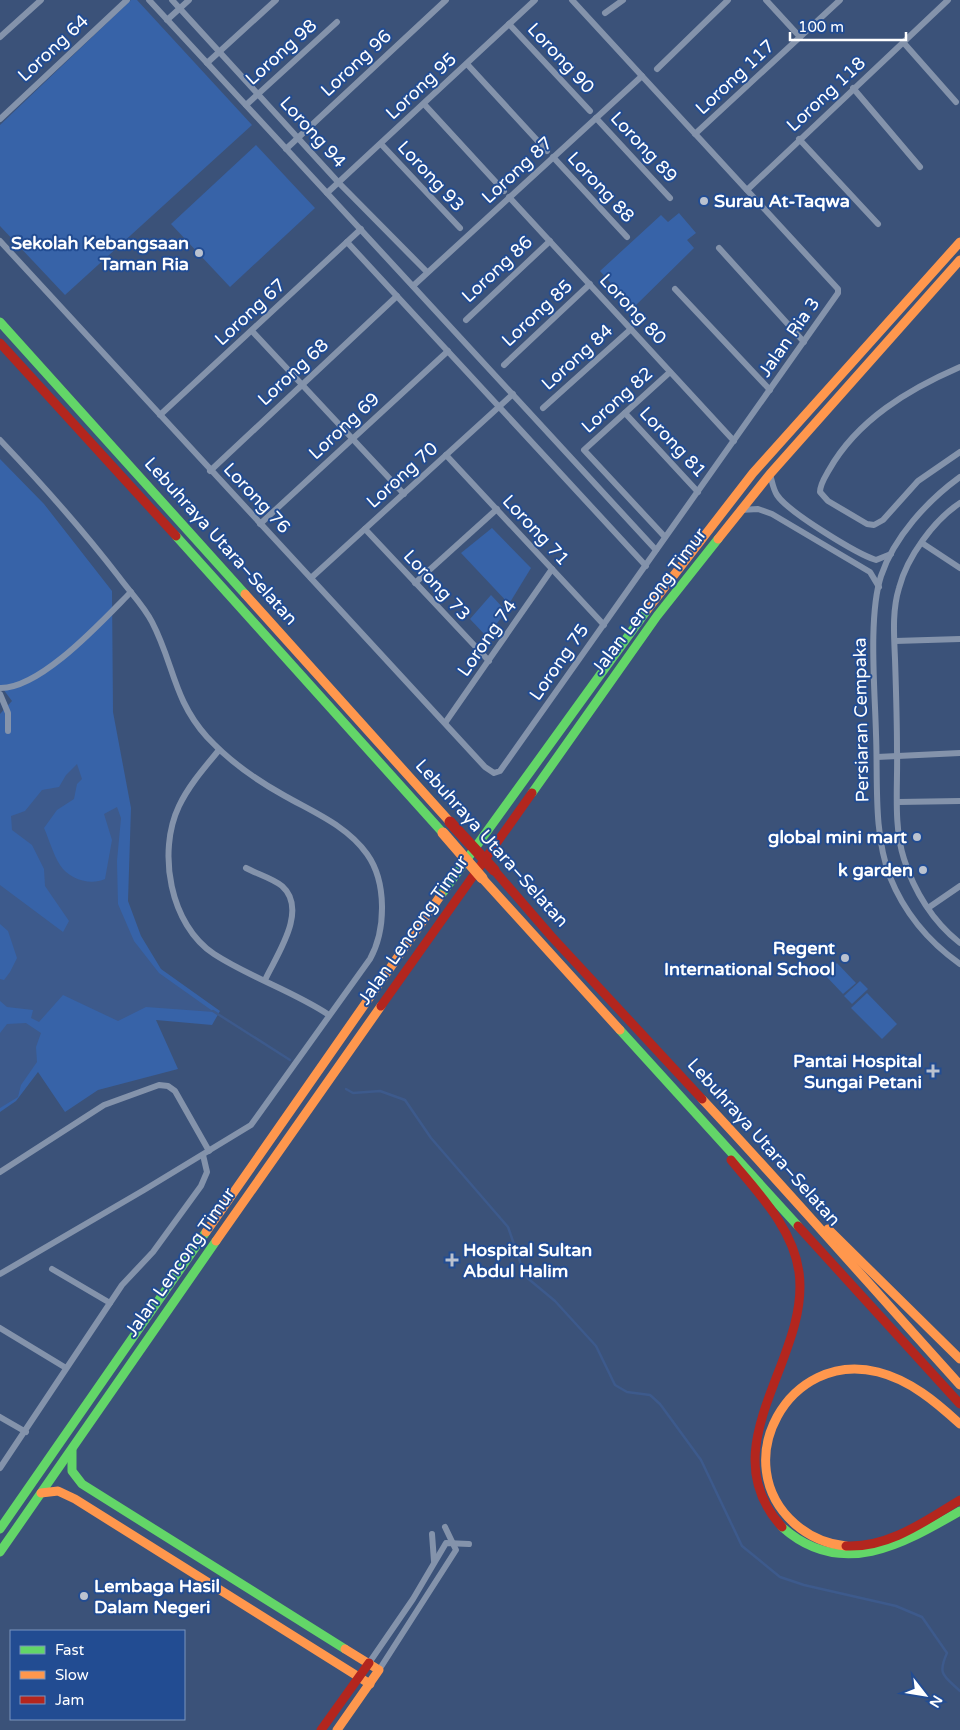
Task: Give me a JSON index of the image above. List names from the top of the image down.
{
  "streets": {
    "main road": ["Lebuhraya Utara–Selatan", "Jalan Lencong Timur"],
    "street": [
      "Lorong 64",
      "Lorong 98",
      "Lorong 90",
      "Lorong 96",
      "Lorong 117",
      "Lorong 95",
      "Lorong 118",
      "Lorong 94",
      "Lorong 89",
      "Lorong 87",
      "Lorong 93",
      "Lorong 88",
      "Lorong 86",
      "Lorong 80",
      "Lorong 67",
      "Lorong 85",
      "Jalan Ria 3",
      "Lorong 84",
      "Lorong 68",
      "Lorong 82",
      "Lorong 69",
      "Lorong 81",
      "Lorong 70",
      "Lorong 76",
      "Lorong 71",
      "Lorong 73",
      "Lorong 74",
      "Lorong 75",
      "Persiaran Cempaka"
    ]
  },
  "crossings": [
    ["Lorong 98", "Lorong 94"],
    ["Lorong 90", "Lorong 95"],
    ["Lorong 96", "Lorong 94"],
    ["Lorong 117", "Jalan Ria 3"],
    ["Lorong 95", "Lorong 94"],
    ["Lorong 95", "Lorong 93"],
    ["Lorong 118", "Jalan Ria 3"],
    ["Lorong 94", "Lorong 87"],
    ["Lorong 89", "Lorong 87"],
    ["Lorong 87", "Lorong 88"],
    ["Lorong 87", "Lorong 80"],
    ["Lorong 87", "Jalan Ria 3"],
    ["Lorong 86", "Lorong 80"],
    ["Lorong 80", "Lorong 85"],
    ["Lorong 80", "Jalan Ria 3"],
    ["Lorong 80", "Lorong 84"],
    ["Lorong 80", "Lorong 82"],
    ["Lorong 67", "Lorong 76"],
    ["Jalan Ria 3", "Lorong 82"],
    ["Jalan Ria 3", "Lorong 81"],
    ["Jalan Ria 3", "Lorong 75"],
    ["Lorong 68", "Lorong 76"],
    ["Lorong 82", "Lorong 81"],
    ["Lorong 69", "Lorong 76"],
    ["Lorong 70", "Lorong 76"],
    ["Lorong 70", "Lorong 71"],
    ["Lorong 70", "Lorong 73"],
    ["Lorong 76", "Lorong 74"],
    ["Lorong 76", "Lorong 75"],
    ["Lorong 71", "Lorong 74"],
    ["Lorong 71", "Lorong 75"],
    ["Lorong 73", "Lorong 74"]
  ],
  "places": {
    "other": [
      "Surau At-Taqwa",
      "Sekolah Kebangsaan Taman Ria",
      "global mini mart",
      "k garden",
      "Regent International School",
      "Lembaga Hasil Dalam Negeri"
    ],
    "health": ["Pantai Hospital Sungai Petani", "Hospital Sultan Abdul Halim"]
  },
  "legend": ["Fast", "Slow", "Jam"],
  "scale_bar": "100 m",
  "north": "bottom right"
}
